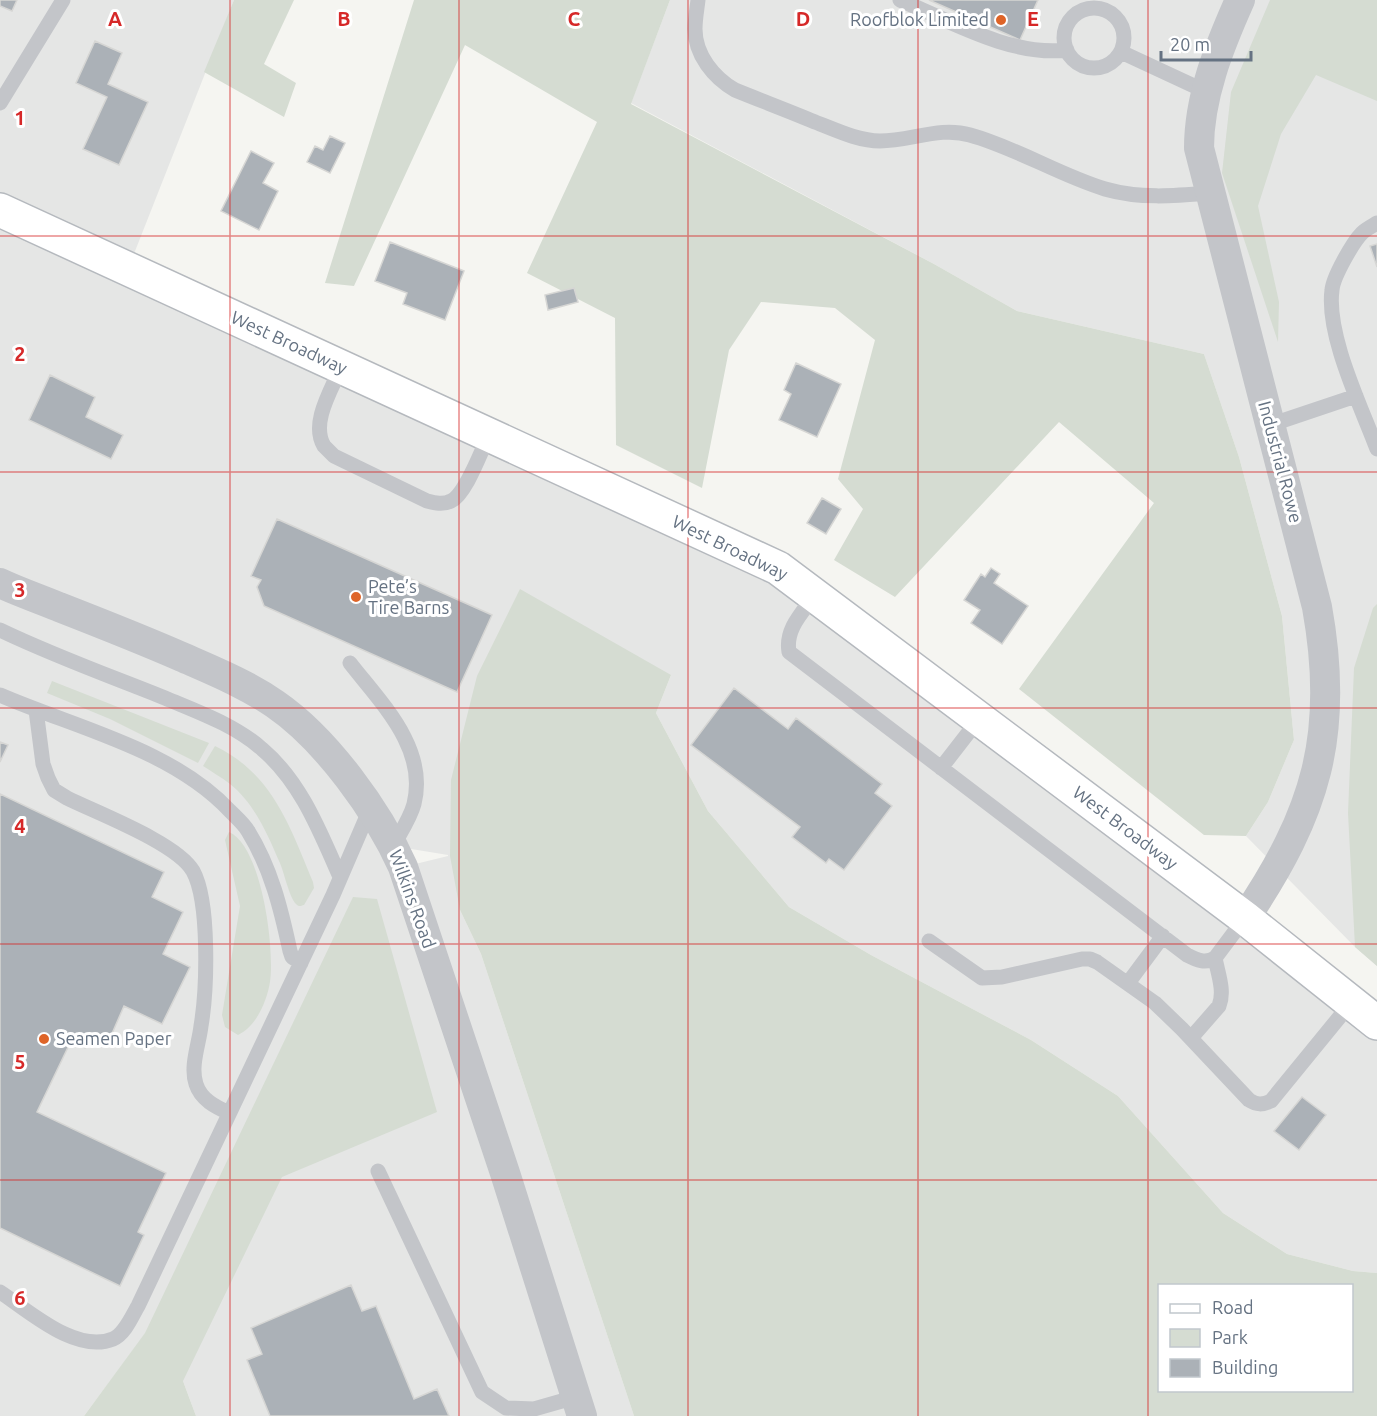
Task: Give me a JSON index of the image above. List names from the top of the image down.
{
  "streets": {
    "main road": ["West Broadway"],
    "street": ["Industrial Rowe", "Wilkins Road"]
  },
  "crossings": [
    ["West Broadway", "Industrial Rowe"]
  ],
  "places": ["Roofblok Limited", "Pete’s Tire Barns", "Seamen Paper"],
  "legend": ["Road", "Park", "Building"],
  "scale_bar": "20 m",
  "grid": {
    "columns": [
      "A",
      "B",
      "C",
      "D",
      "E"
    ],
    "rows": [
      "1",
      "2",
      "3",
      "4",
      "5",
      "6"
    ]
  }
}
